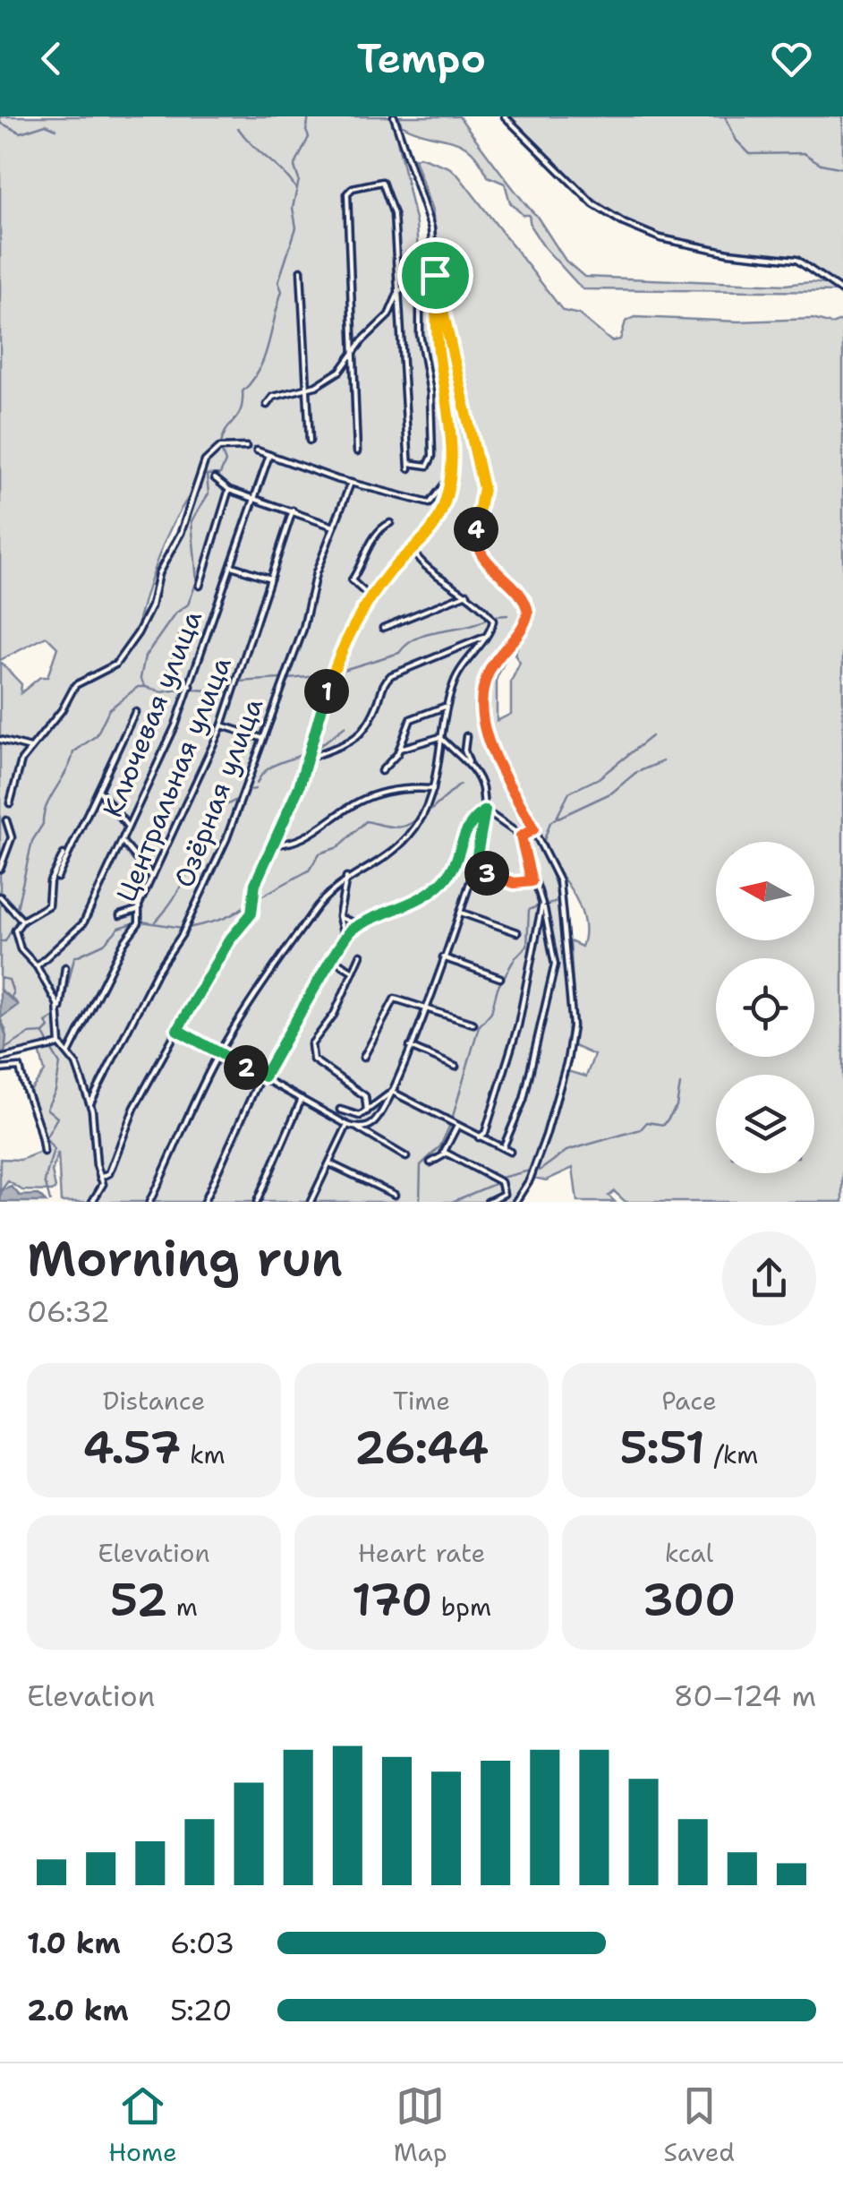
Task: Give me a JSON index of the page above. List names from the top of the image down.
{
  "streets": {
    "street": ["Ключевая улица", "Центральная улица", "Озёрная улица"]
  },
  "north": "left",
  "page": {
    "header": "Tempo",
    "pins": [
      "4",
      "1",
      "3",
      "2"
    ],
    "heading": ["Morning run", "06:32"],
    "stats": [
      ["Distance", "4.57 km"],
      ["Time", "26:44"],
      ["Pace", "5:51 /km"],
      ["Elevation", "52 m"],
      ["Heart rate", "170 bpm"],
      ["kcal", "300"]
    ],
    "chart": ["Elevation", "80–124 m"],
    "list": [
      {
        "name": "1.0 km",
        "note": "6:03"
      },
      {
        "name": "2.0 km",
        "note": "5:20"
      }
    ],
    "tabs": ["Home", "Map", "Saved"]
  }
}
